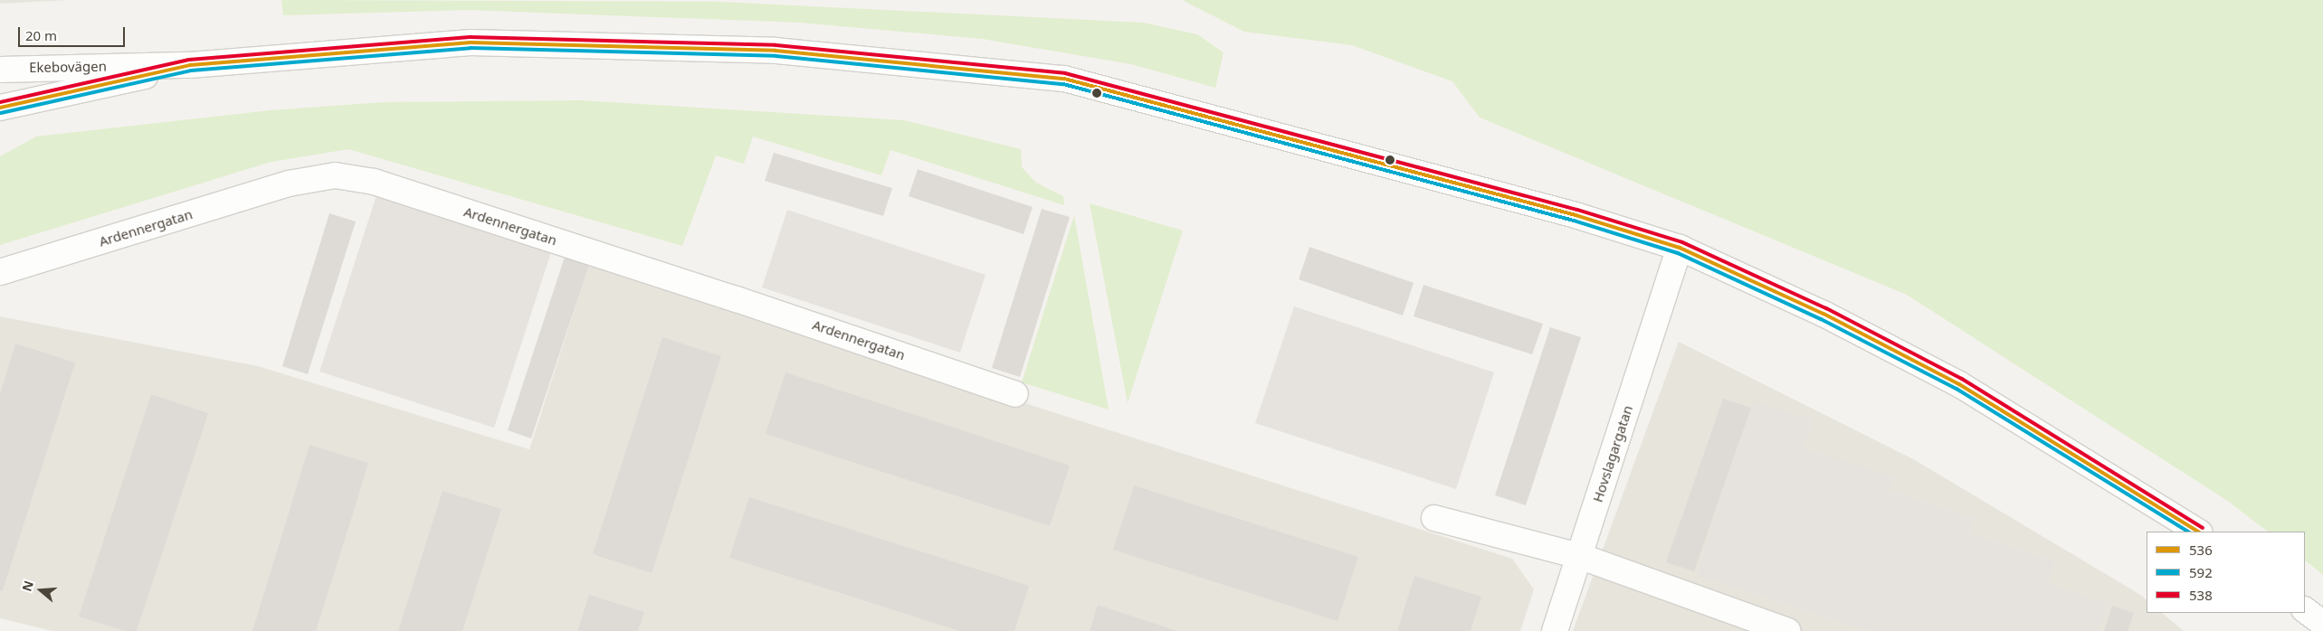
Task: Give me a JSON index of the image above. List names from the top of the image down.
{
  "streets": {
    "street": ["Ekebovägen", "Ardennergatan", "Hovslagargatan"]
  },
  "crossings": [
    ["Ekebovägen", "Hovslagargatan"]
  ],
  "lines": ["transit line 538", "transit line 536", "transit line 592"],
  "legend": ["536", "592", "538"],
  "scale_bar": "20 m",
  "north": "left"
}
